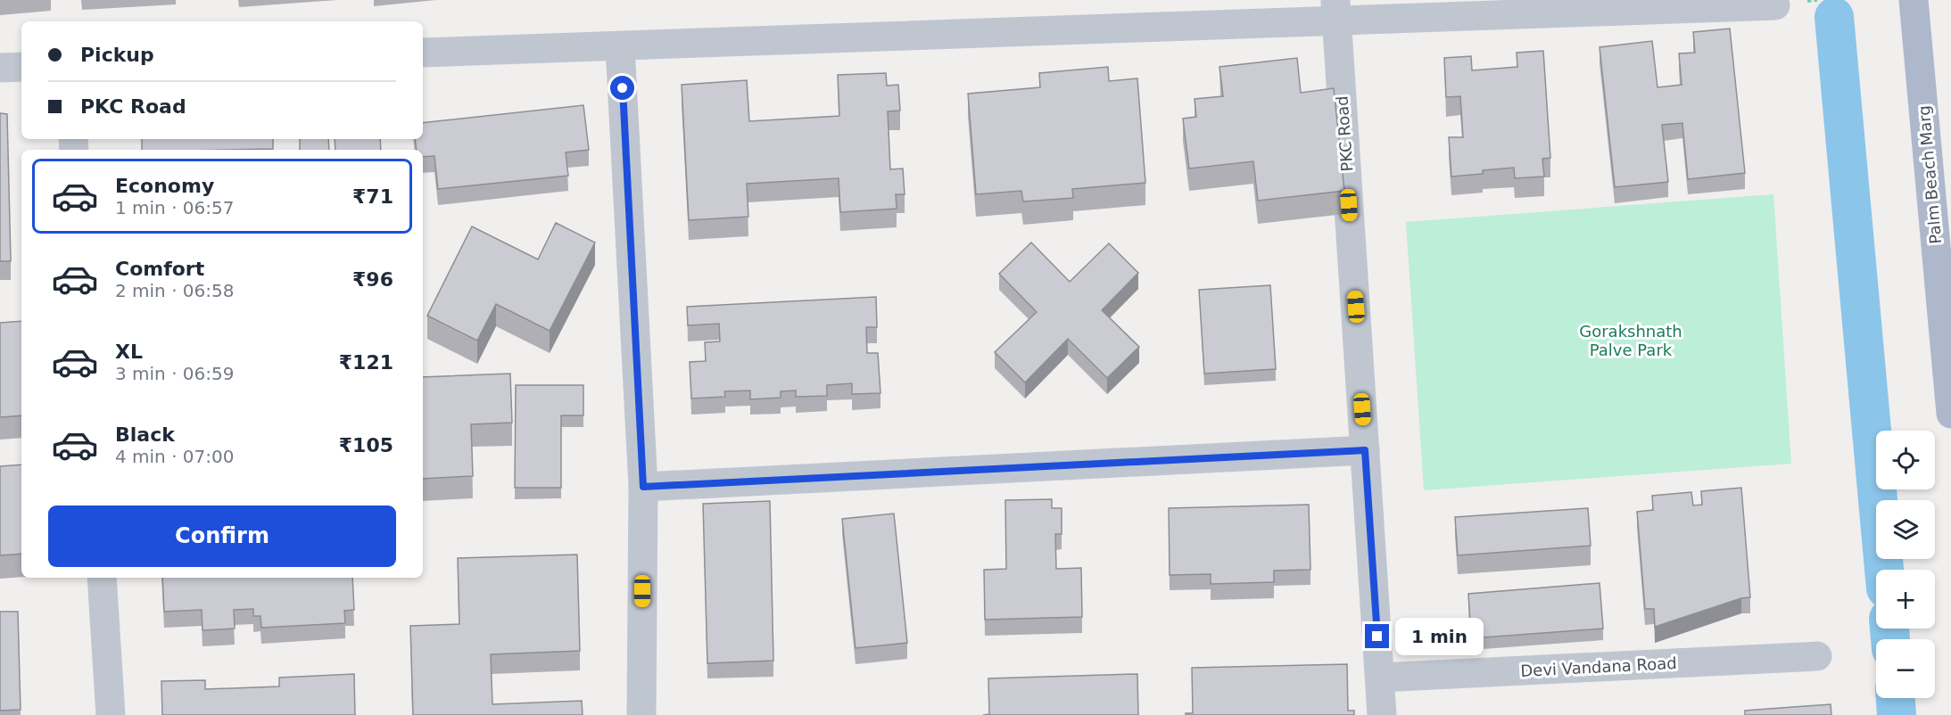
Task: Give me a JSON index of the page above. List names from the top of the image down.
{
  "streets": {
    "main road": ["Palm Beach Marg"],
    "street": ["PKC Road", "Devi Vandana Road"]
  },
  "crossings": [
    ["PKC Road", "Devi Vandana Road"]
  ],
  "parks": ["Gorakshnath Palve Park"],
  "page": {
    "banner": ["Pickup", "PKC Road"],
    "list": [
      {
        "name": "Economy",
        "note": "1 min · 06:57",
        "value": "₹71"
      },
      {
        "name": "Comfort",
        "note": "2 min · 06:58",
        "value": "₹96"
      },
      {
        "name": "XL",
        "note": "3 min · 06:59",
        "value": "₹121"
      },
      {
        "name": "Black",
        "note": "4 min · 07:00",
        "value": "₹105"
      }
    ],
    "map_buttons": ["+", "−"],
    "buttons": "Confirm",
    "bubble": "1 min"
  }
}
